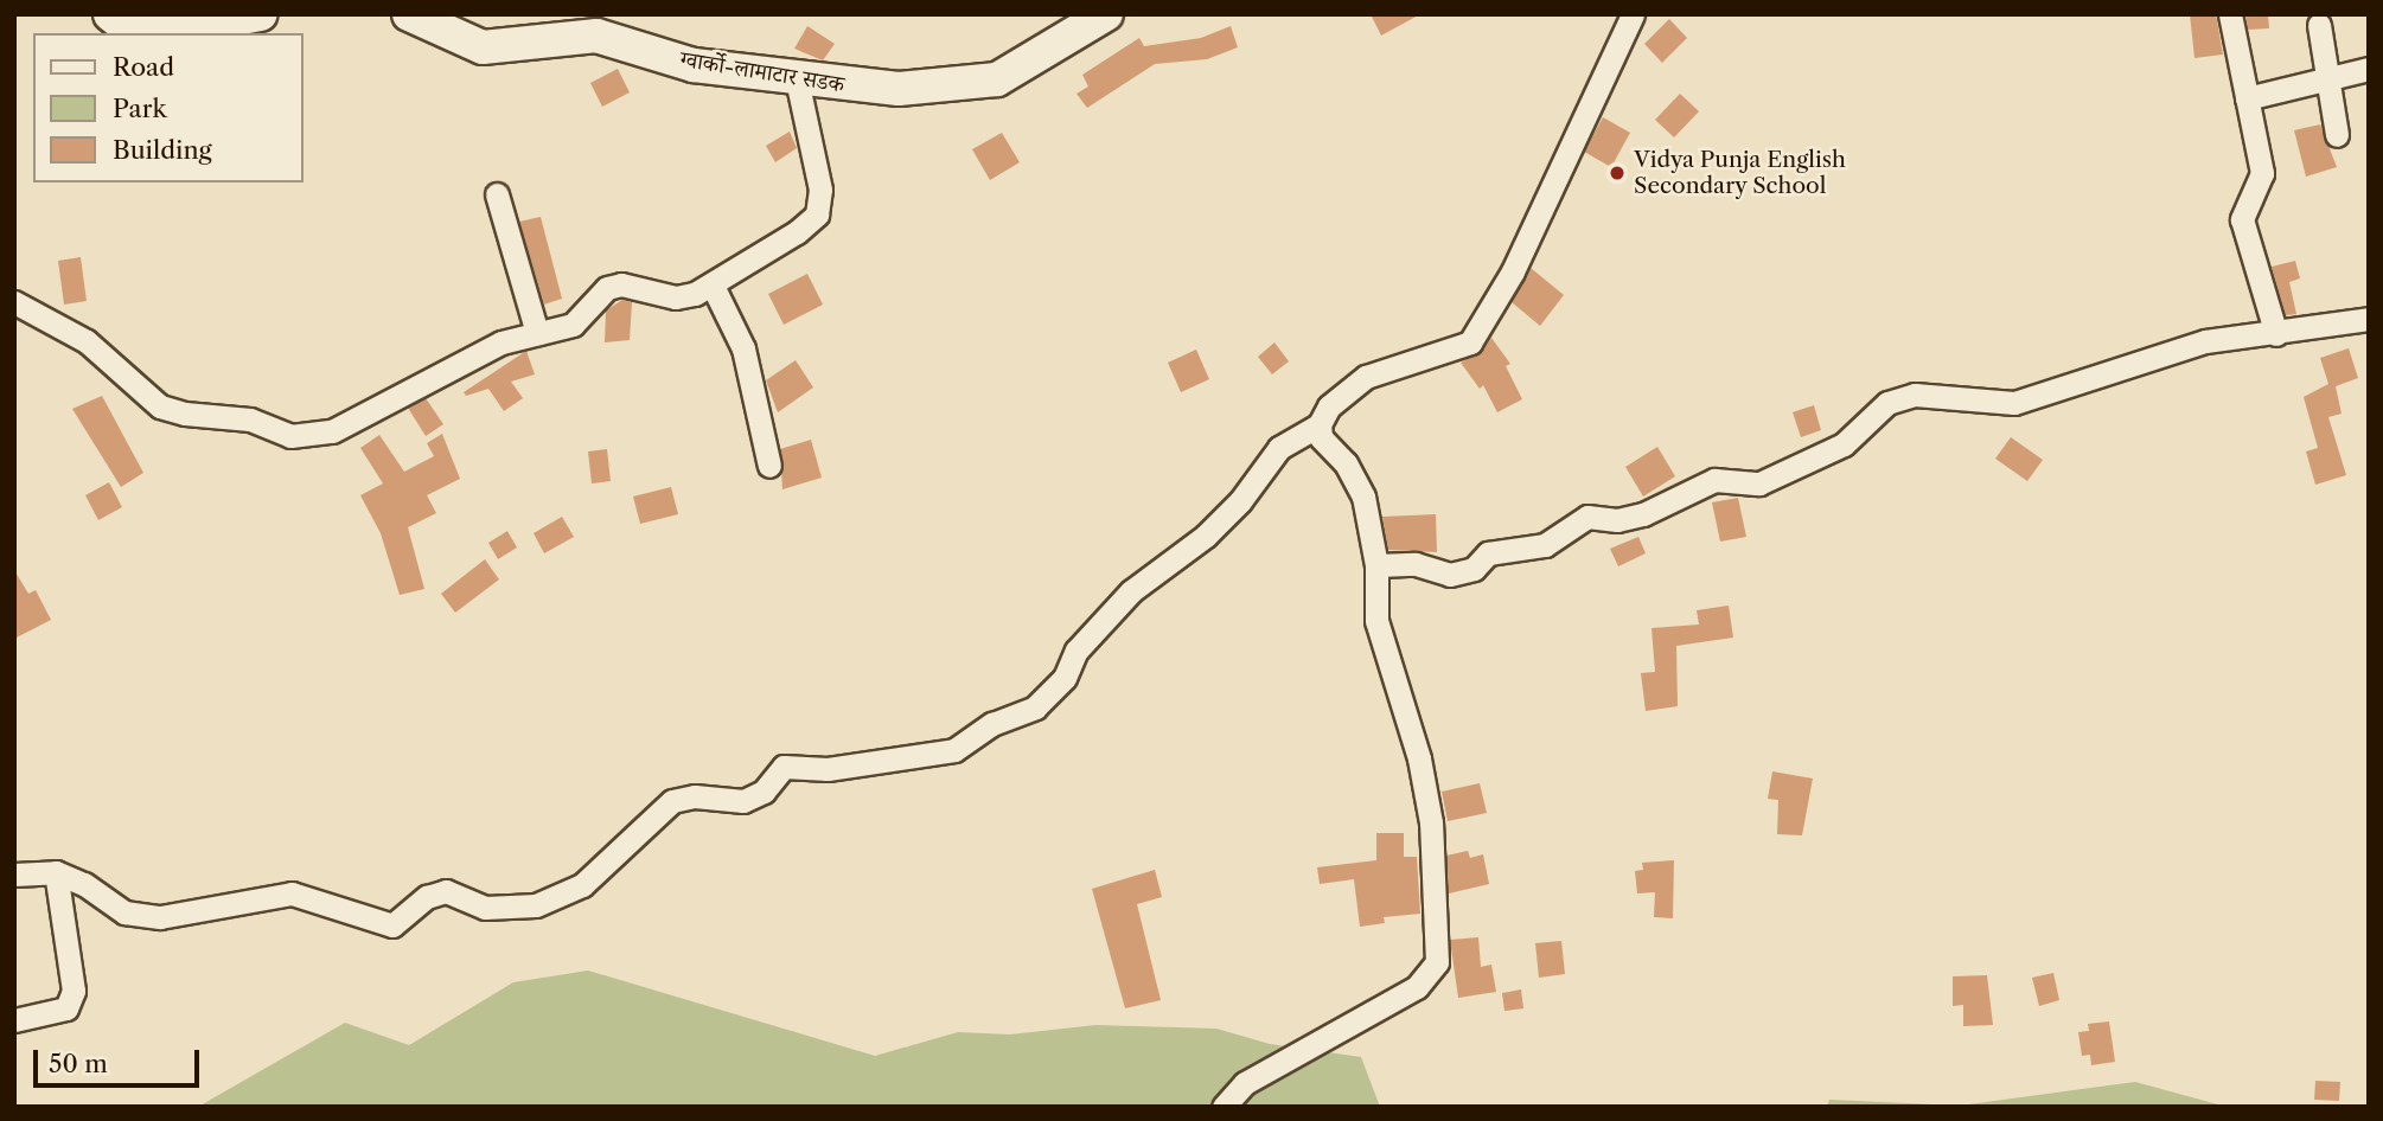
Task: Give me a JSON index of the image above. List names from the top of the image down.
{
  "streets": {
    "main road": ["ग्वार्को-लामाटार सडक"]
  },
  "places": ["Vidya Punja English Secondary School"],
  "legend": ["Road", "Park", "Building"],
  "scale_bar": "50 m"
}
